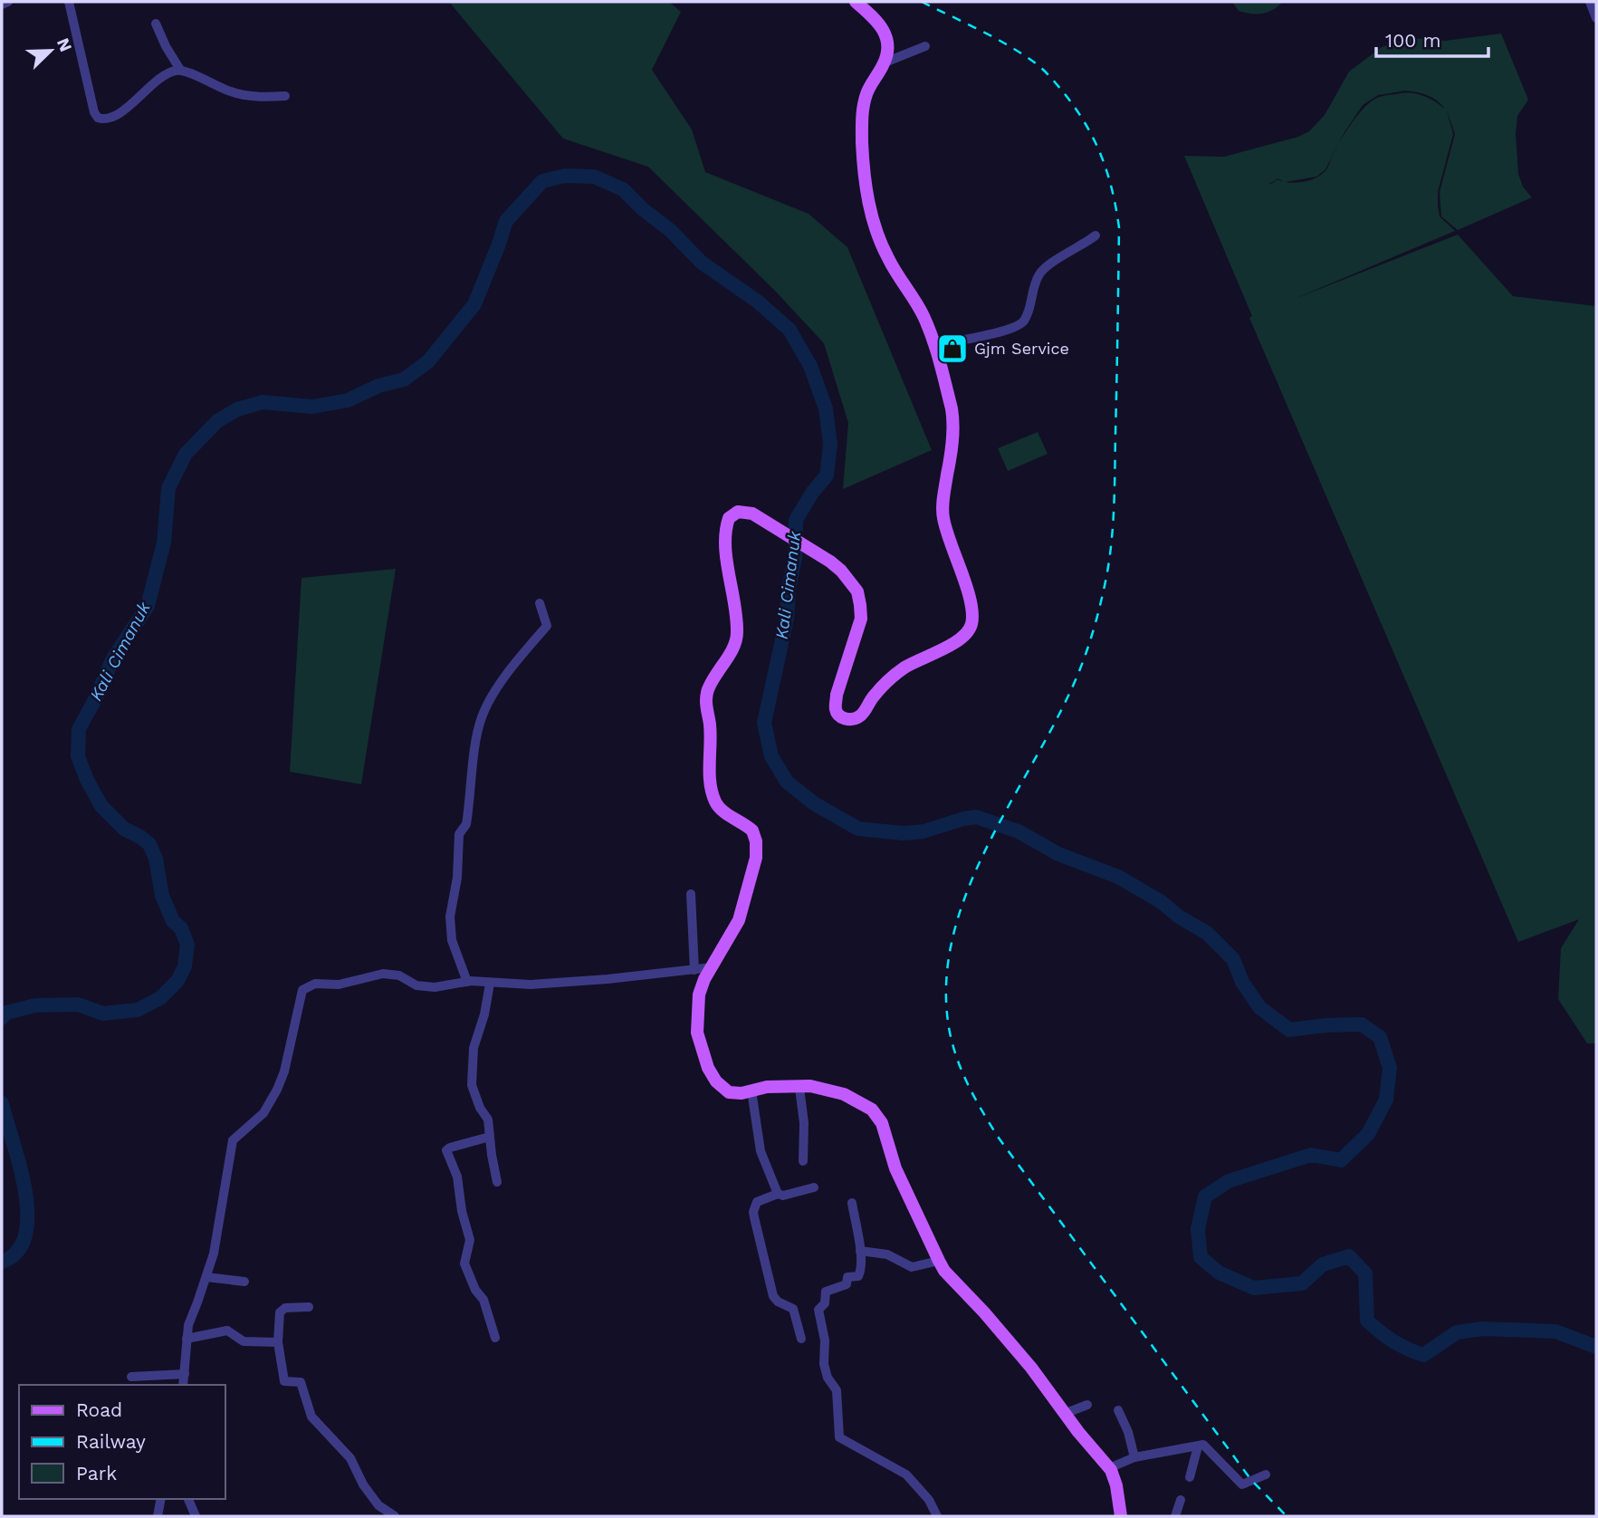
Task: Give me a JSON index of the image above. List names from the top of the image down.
{
  "water": ["Kali Cimanuk"],
  "places": {
    "shop": ["Gjm Service"]
  },
  "legend": ["Road", "Railway", "Park"],
  "scale_bar": "100 m",
  "north": "top right"
}
